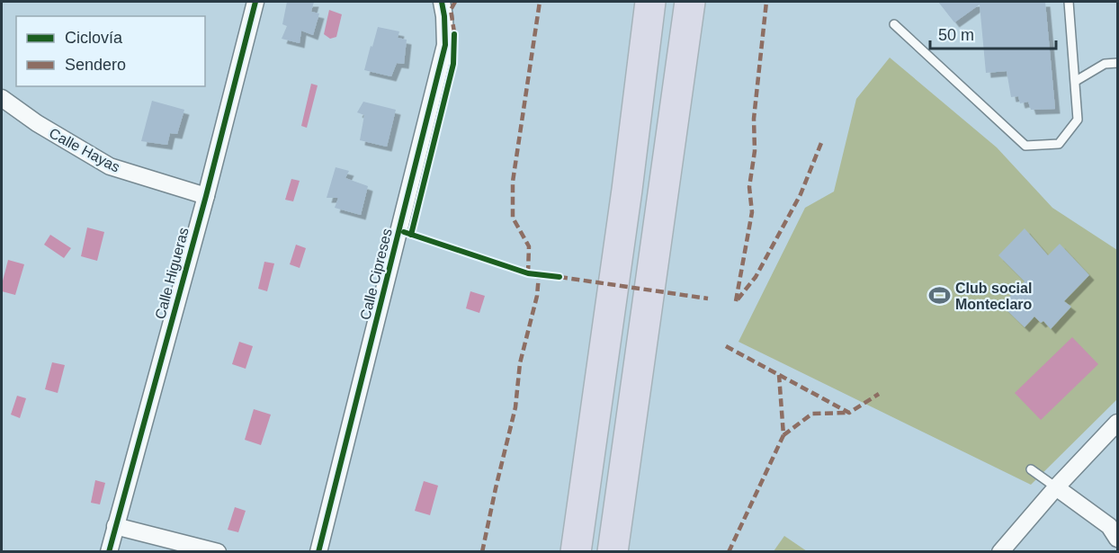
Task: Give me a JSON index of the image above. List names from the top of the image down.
{
  "streets": {
    "street": ["Calle Hayas", "Calle Higueras", "Calle Cipreses"]
  },
  "crossings": [
    ["Calle Hayas", "Calle Higueras"]
  ],
  "places": {
    "sports": ["Club social Monteclaro"]
  },
  "legend": ["Ciclovía", "Sendero"],
  "scale_bar": "50 m"
}
